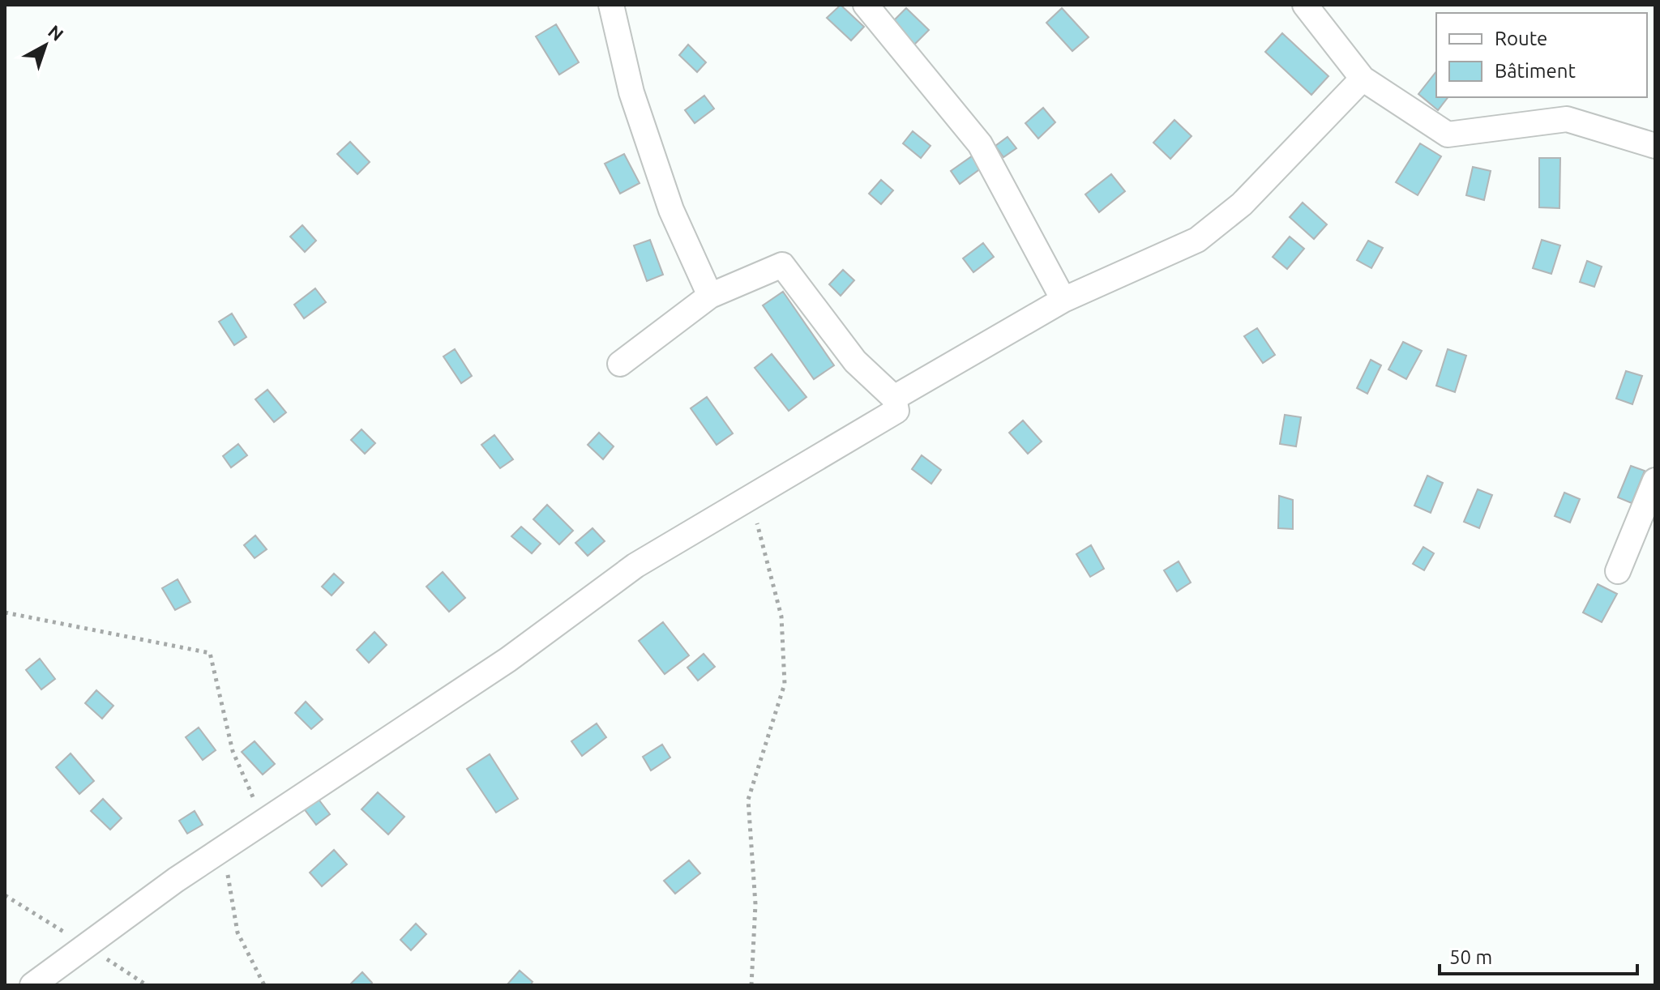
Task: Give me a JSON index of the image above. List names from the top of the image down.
{
  "legend": ["Route", "Bâtiment"],
  "scale_bar": "50 m",
  "north": "top right"
}
